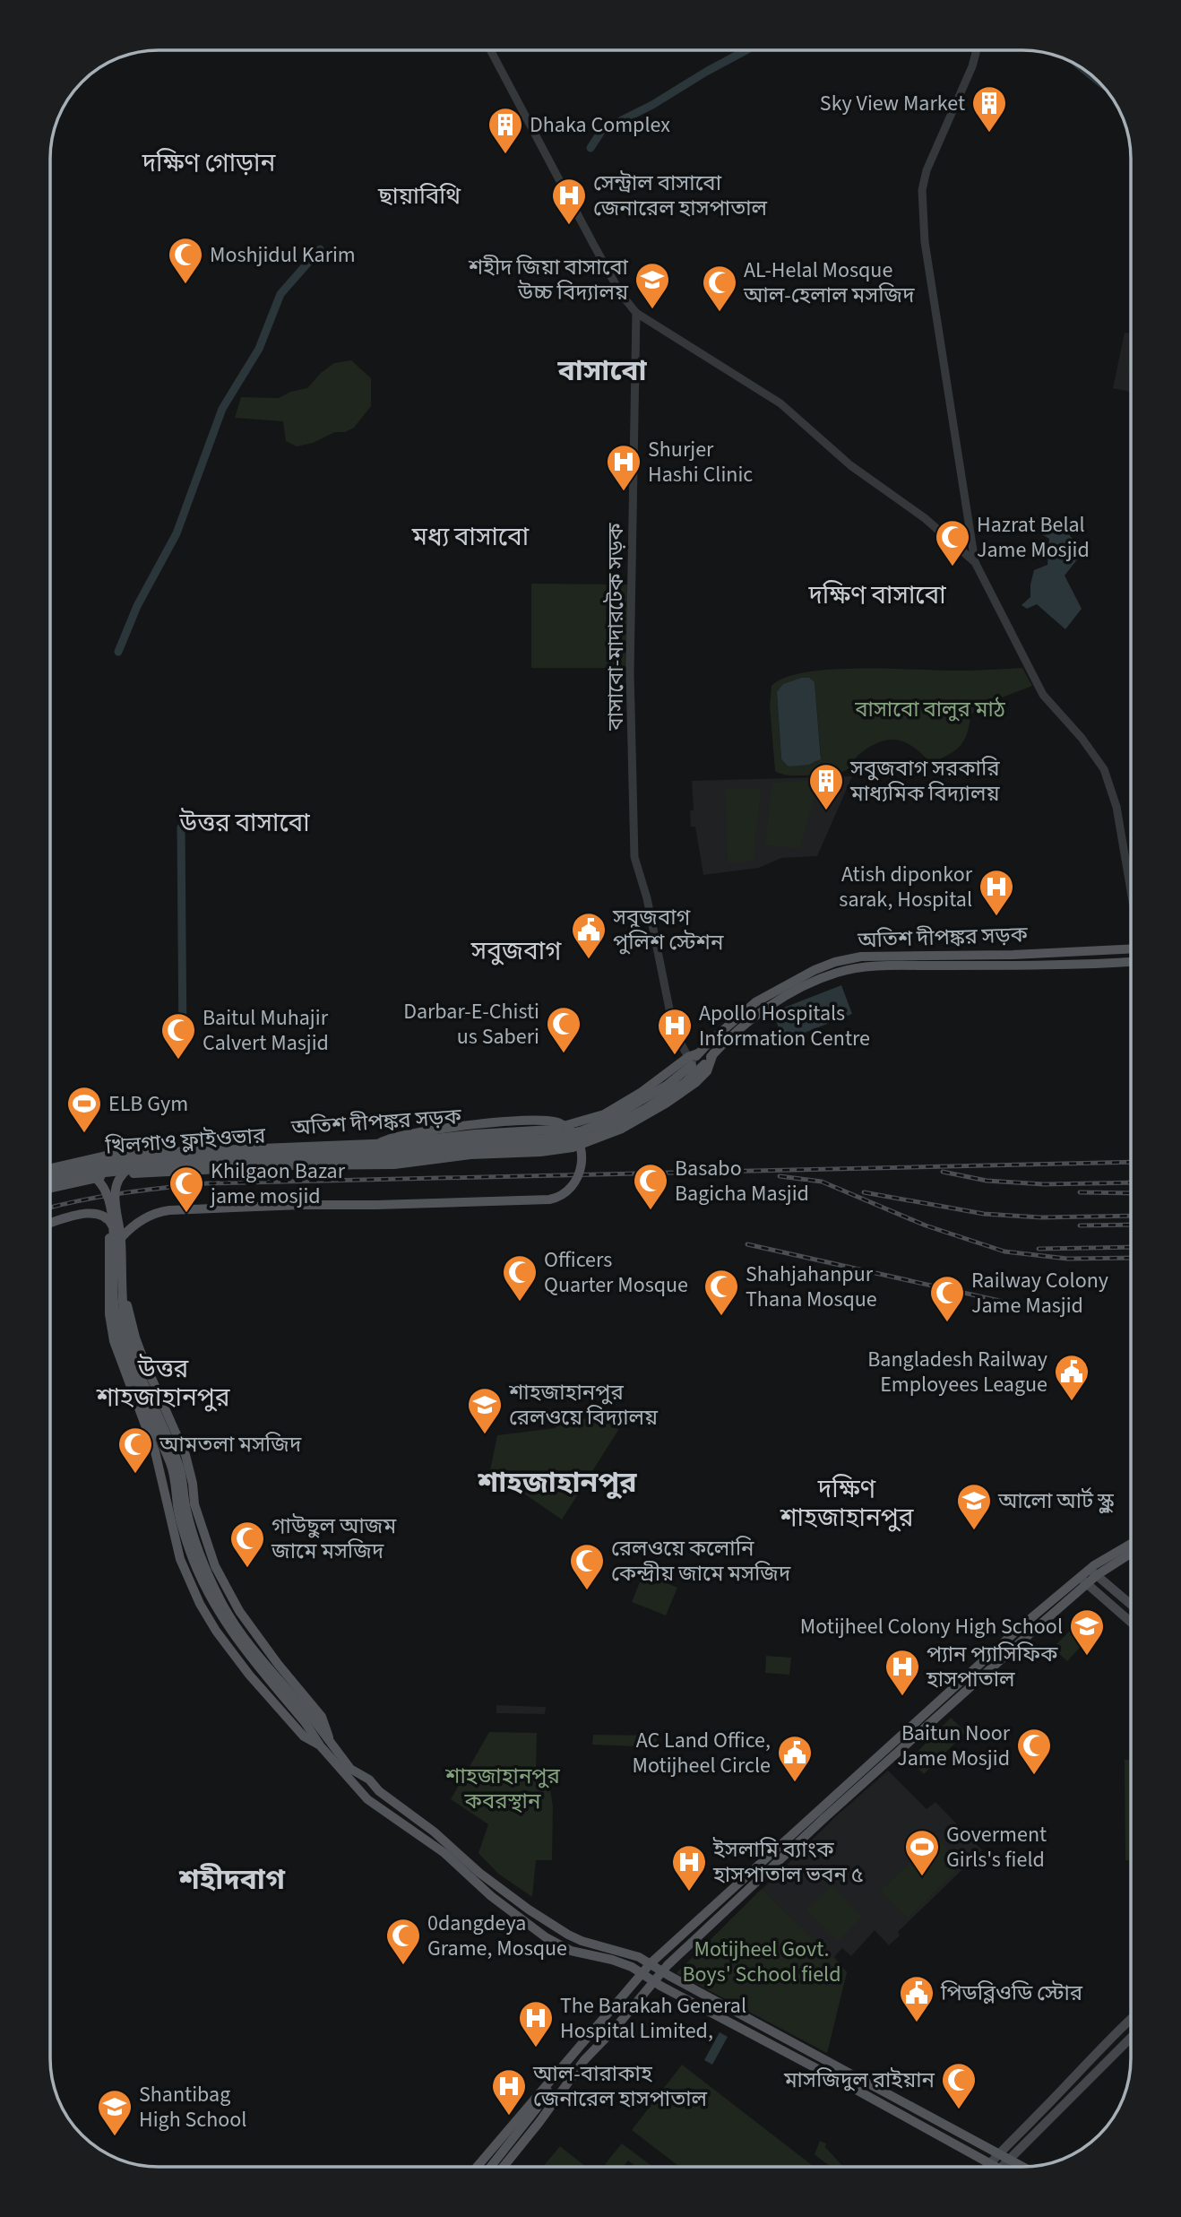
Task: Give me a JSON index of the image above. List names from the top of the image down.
{
  "streets": {
    "main road": ["অতিশ দীপঙ্কর সড়ক", "খিলগাও ফ্লাইওভার"],
    "street": ["বাসাবো-মাদারটেক সড়ক"]
  },
  "crossings": [
    ["বাসাবো-মাদারটেক সড়ক", "অতিশ দীপঙ্কর সড়ক"],
    ["বাসাবো-মাদারটেক সড়ক", "খিলগাও ফ্লাইওভার"],
    ["অতিশ দীপঙ্কর সড়ক", "খিলগাও ফ্লাইওভার"]
  ],
  "districts": [
    "দক্ষিণ গোড়ান",
    "ছায়াবিথি",
    "বাসাবো",
    "মধ্য বাসাবো",
    "দক্ষিণ বাসাবো",
    "উত্তর বাসাবো",
    "সবুজবাগ",
    "উত্তর শাহজাহানপুর",
    "শাহজাহানপুর",
    "দক্ষিণ শাহজাহানপুর",
    "শহীদবাগ"
  ],
  "parks": ["বাসাবো বালুর মাঠ", "শাহজাহানপুর কবরস্থান", "Motijheel Govt. Boys' School field"],
  "places": {
    "building": ["Sky View Market", "Dhaka Complex", "সবুজবাগ সরকারি মাধ্যমিক বিদ্যালয়"],
    "hospital": [
      "সেন্ট্রাল বাসাবো জেনারেল হাসপাতাল",
      "Shurjer Hashi Clinic",
      "Atish diponkor sarak, Hospital",
      "Apollo Hospitals Information Centre",
      "প্যান প্যাসিফিক হাসপাতাল",
      "ইসলামি ব্যাংক হাসপাতাল ভবন ৫",
      "The Barakah General Hospital Limited,",
      "আল-বারাকাহ জেনারেল হাসপাতাল"
    ],
    "mosque": [
      "Moshjidul Karim",
      "AL-Helal Mosque আল-হেলাল মসজিদ",
      "Hazrat Belal Jame Mosjid",
      "Darbar-E-Chisti us Saberi",
      "Baitul Muhajir Calvert Masjid",
      "Basabo Bagicha Masjid",
      "Khilgaon Bazar jame mosjid",
      "Officers Quarter Mosque",
      "Shahjahanpur Thana Mosque",
      "Railway Colony Jame Masjid",
      "আমতলা মসজিদ",
      "গাউছুল আজম জামে মসজিদ",
      "রেলওয়ে কলোনি কেন্দ্রীয় জামে মসজিদ",
      "Baitun Noor Jame Mosjid",
      "0dangdeya Grame, Mosque",
      "মাসজিদুল রাইয়ান"
    ],
    "school or university": [
      "শহীদ জিয়া বাসাবো উচ্চ বিদ্যালয়",
      "শাহজাহানপুর রেলওয়ে বিদ্যালয়",
      "আলো আর্ট স্কুল",
      "Motijheel Colony High School",
      "Shantibag High School"
    ],
    "public building": [
      "সবুজবাগ পুলিশ স্টেশন",
      "Bangladesh Railway Employees League",
      "AC Land Office, Motijheel Circle",
      "পিডব্লিওডি স্টোর"
    ],
    "sports": ["ELB Gym", "Goverment Girls's field"]
  }
}
